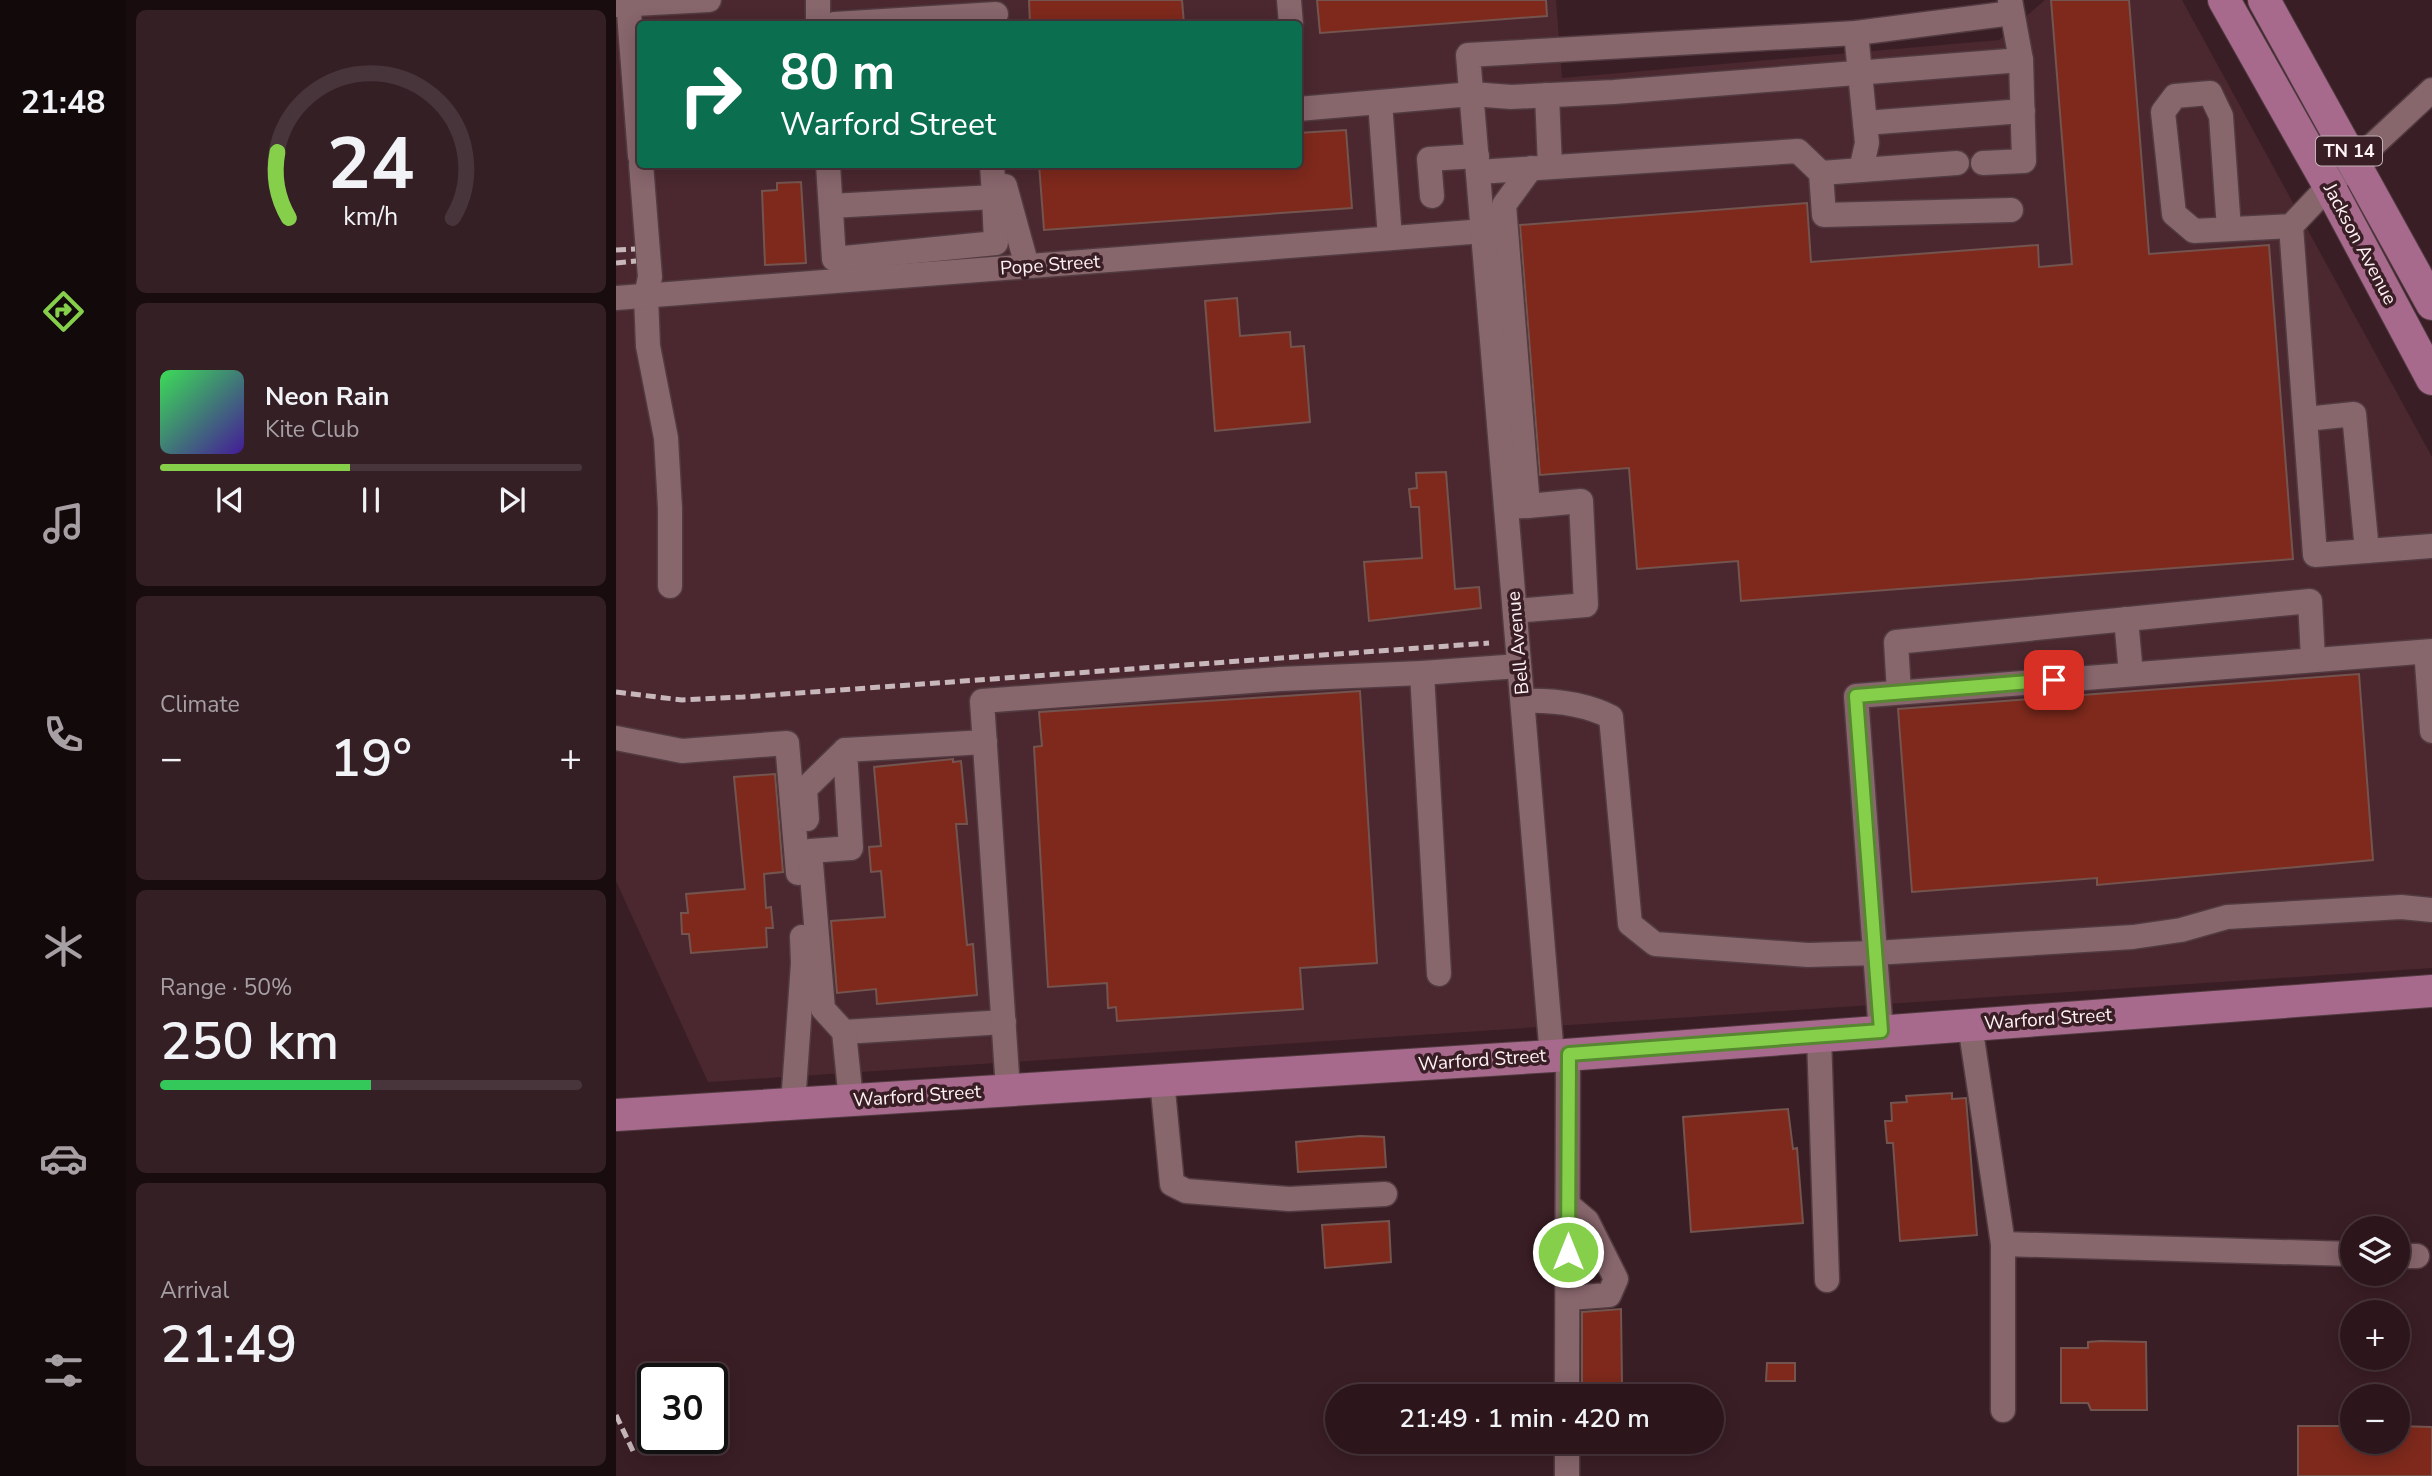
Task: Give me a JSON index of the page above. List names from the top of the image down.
{
  "streets": {
    "main road": ["TN 14", "Jackson Avenue", "Warford Street"],
    "street": ["Pope Street", "Bell Avenue"]
  },
  "crossings": [
    ["Pope Street", "Bell Avenue"],
    ["Bell Avenue", "Warford Street"]
  ],
  "page": {
    "tabs": "21:48",
    "turn": ["80 m", "Warford Street"],
    "song": ["Neon Rain", "Kite Club"],
    "tile": [
      "Climate",
      ["Range · 50%", "250 km"],
      ["Arrival", "21:49"]
    ],
    "heat": ["−", "19°", "+"],
    "map_buttons": ["+", "−"],
    "limit": "30",
    "trip": "21:49 · 1 min · 420 m",
    "gauge": ["24", "km/h"]
  }
}
